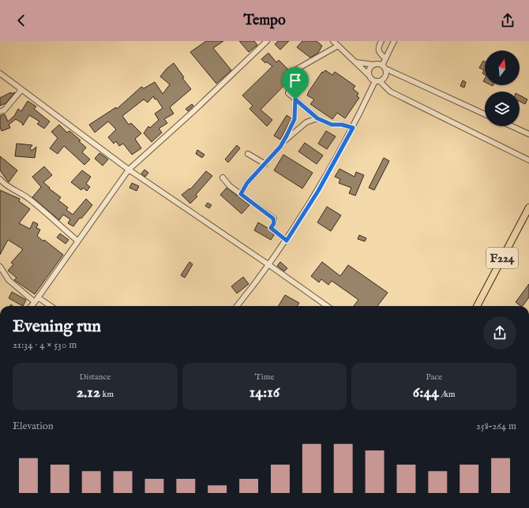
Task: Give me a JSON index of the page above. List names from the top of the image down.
{
  "streets": {
    "main road": ["F224"]
  },
  "north": "top",
  "page": {
    "header": "Tempo",
    "heading": ["Evening run", "21:34 · 4 × 530 m"],
    "stats": [
      ["Distance", "2.12 km"],
      ["Time", "14:16"],
      ["Pace", "6:44 /km"]
    ],
    "chart": ["Elevation", "258–264 m"]
  }
}
